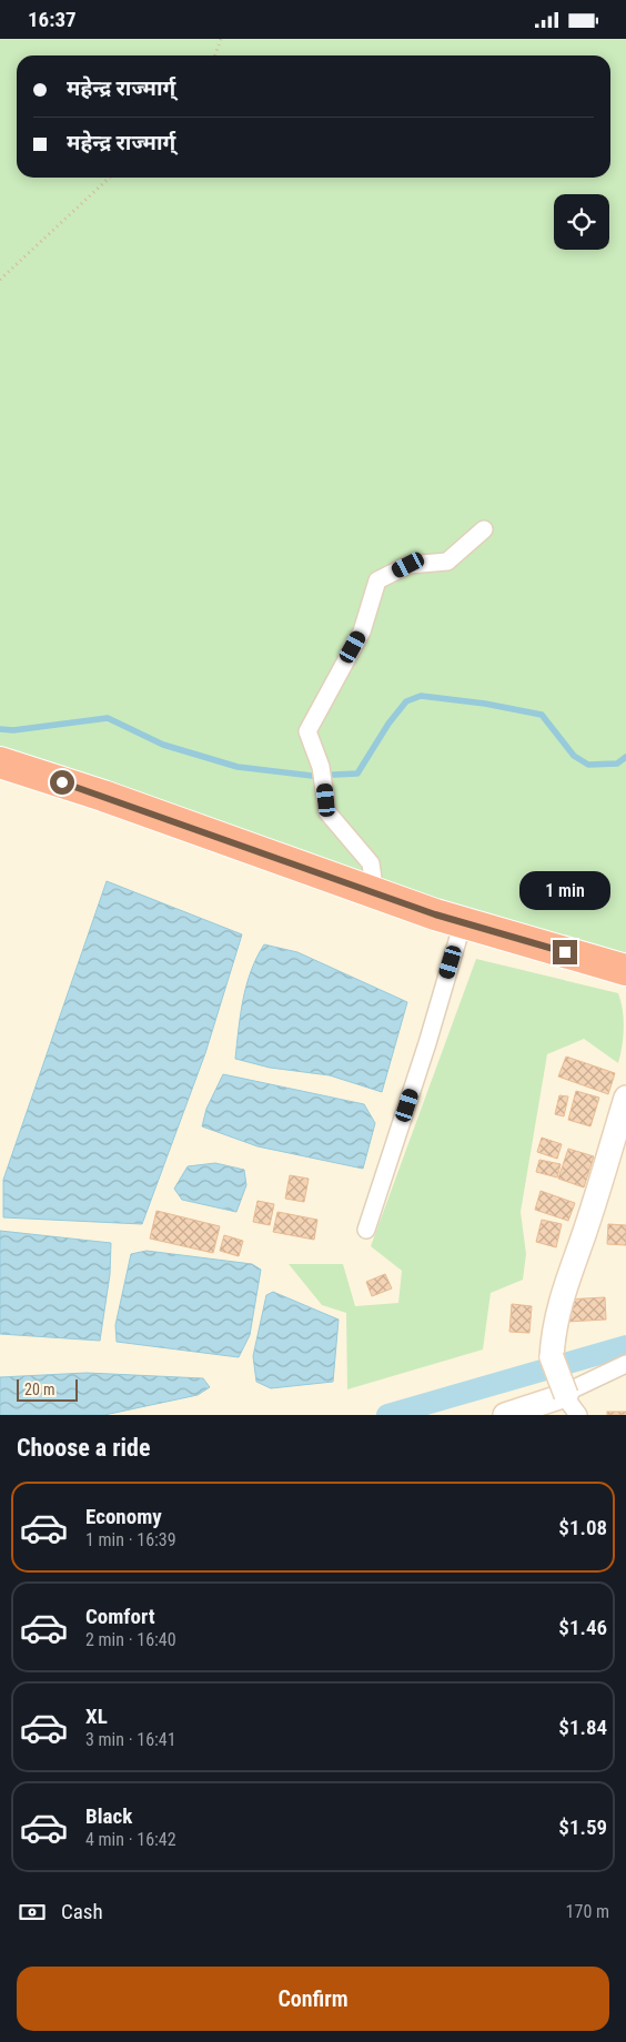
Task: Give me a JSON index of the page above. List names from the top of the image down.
{
  "scale_bar": "20 m",
  "page": {
    "status": "16:37",
    "banner": ["महेन्द्र राज्मार्ग्", "महेन्द्र राज्मार्ग्"],
    "bubble": "1 min",
    "scale": "20 m",
    "heading": "Choose a ride",
    "list": [
      {
        "name": "Economy",
        "note": "1 min · 16:39",
        "value": "$1.08"
      },
      {
        "name": "Comfort",
        "note": "2 min · 16:40",
        "value": "$1.46"
      },
      {
        "name": "XL",
        "note": "3 min · 16:41",
        "value": "$1.84"
      },
      {
        "name": "Black",
        "note": "4 min · 16:42",
        "value": "$1.59"
      }
    ],
    "pay": ["Cash", "170 m"],
    "buttons": "Confirm"
  }
}
